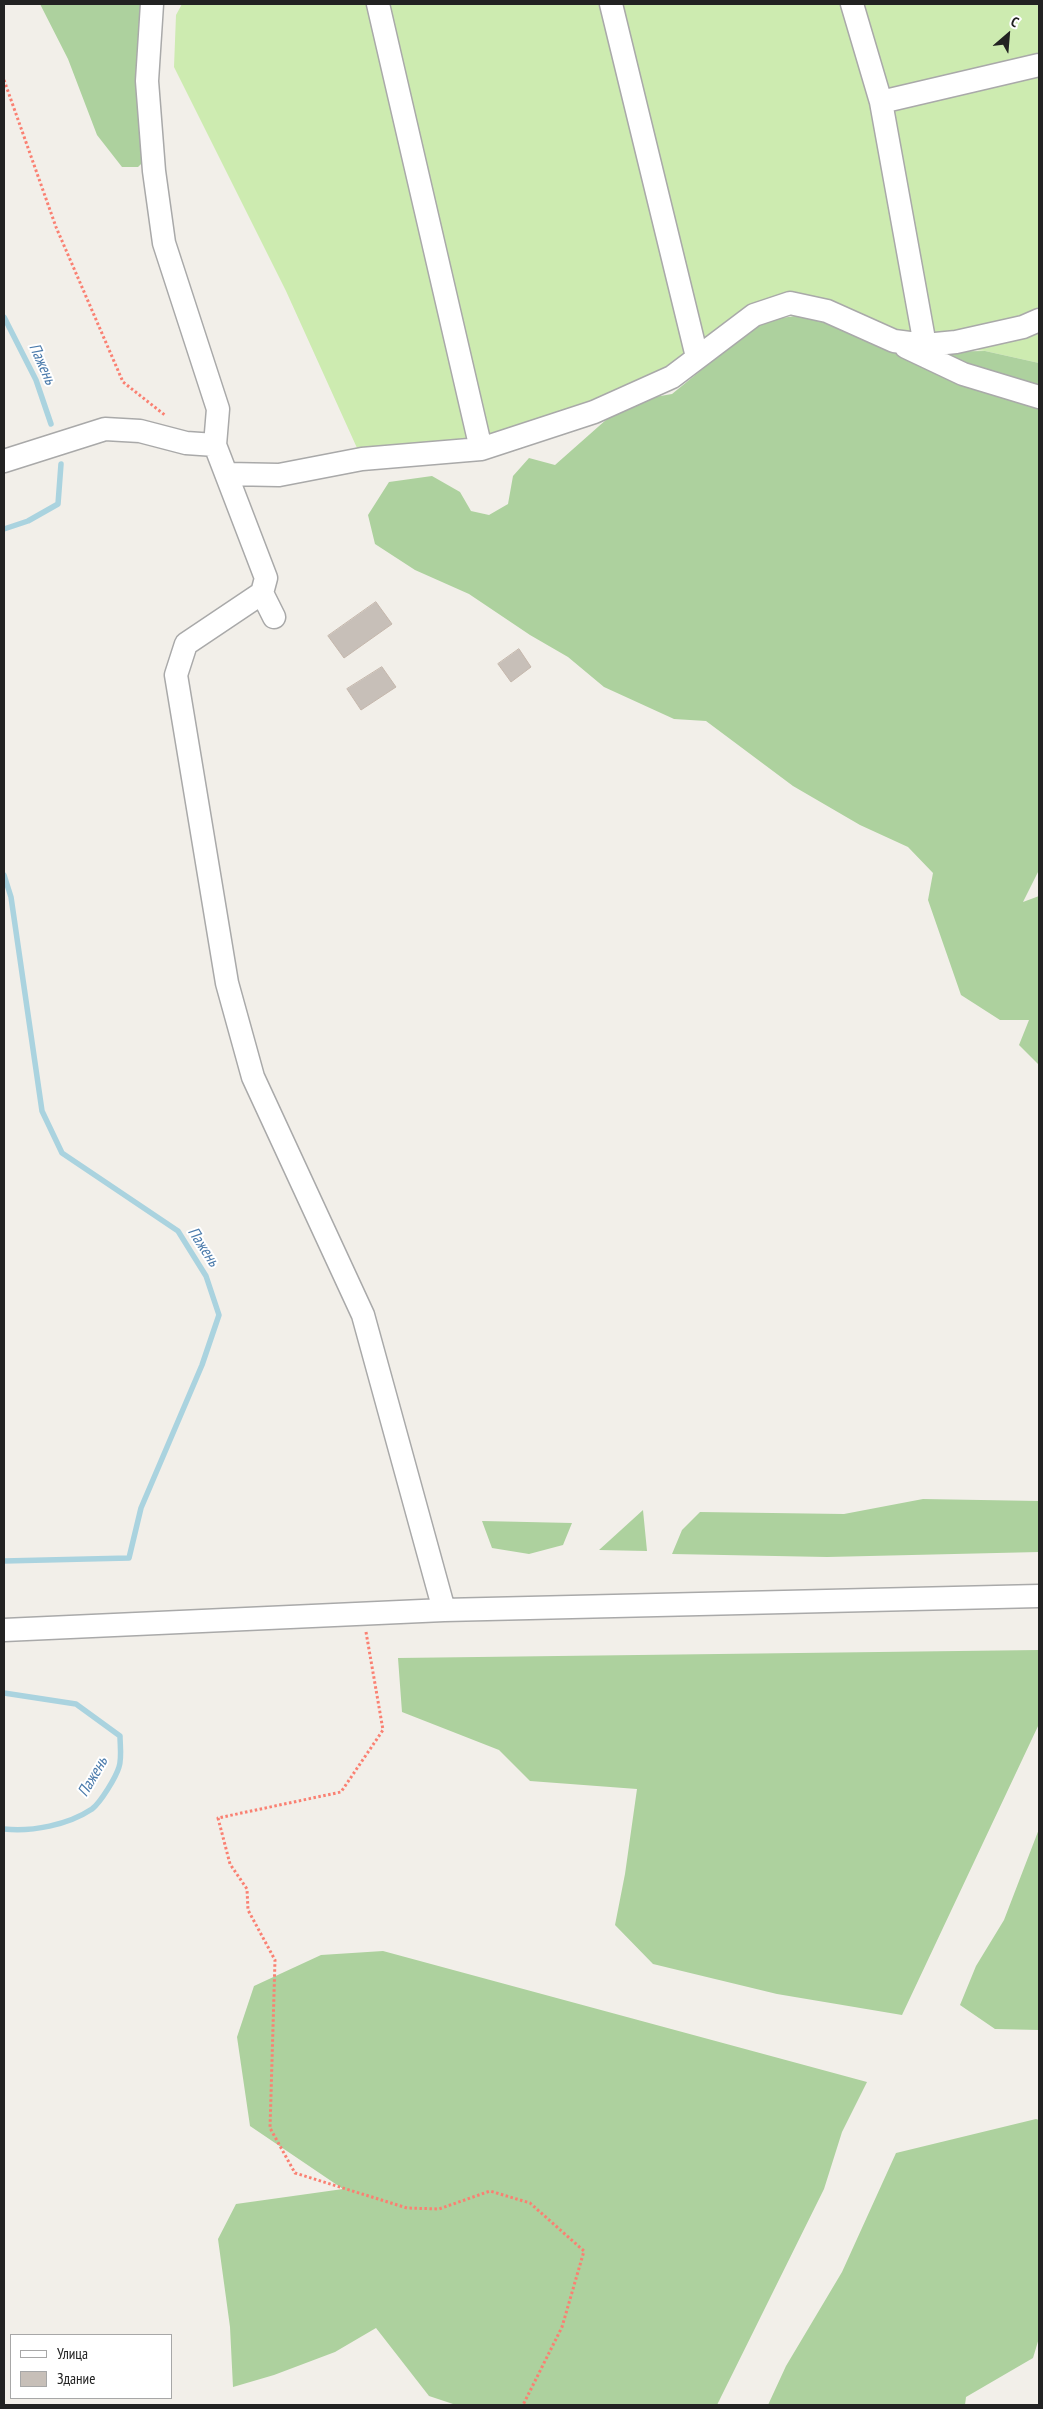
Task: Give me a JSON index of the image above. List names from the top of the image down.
{
  "water": ["Пажень"],
  "legend": ["Улица", "Здание"],
  "north": "top right"
}
